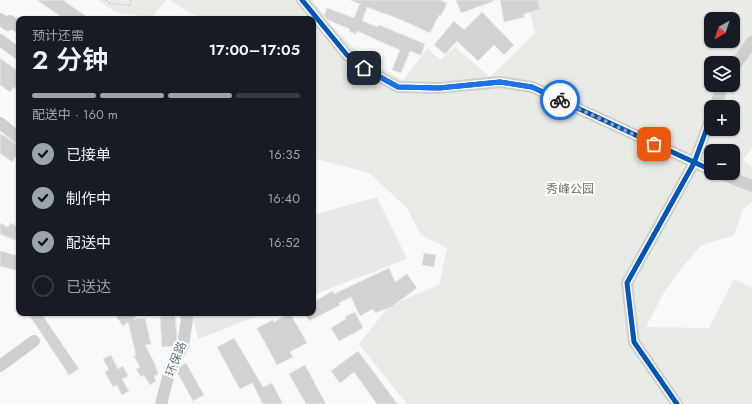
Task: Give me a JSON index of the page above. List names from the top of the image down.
{
  "streets": {
    "street": ["环保路"]
  },
  "parks": ["秀峰公园"],
  "north": "bottom left",
  "page": {
    "map_buttons": ["+", "−"],
    "heading": ["2 分钟", "预计还需", "17:00–17:05"],
    "bar": "配送中 · 160 m",
    "list": [
      ["已接单", "16:35"],
      ["制作中", "16:40"],
      ["配送中", "16:52"],
      "已送达"
    ]
  }
}
